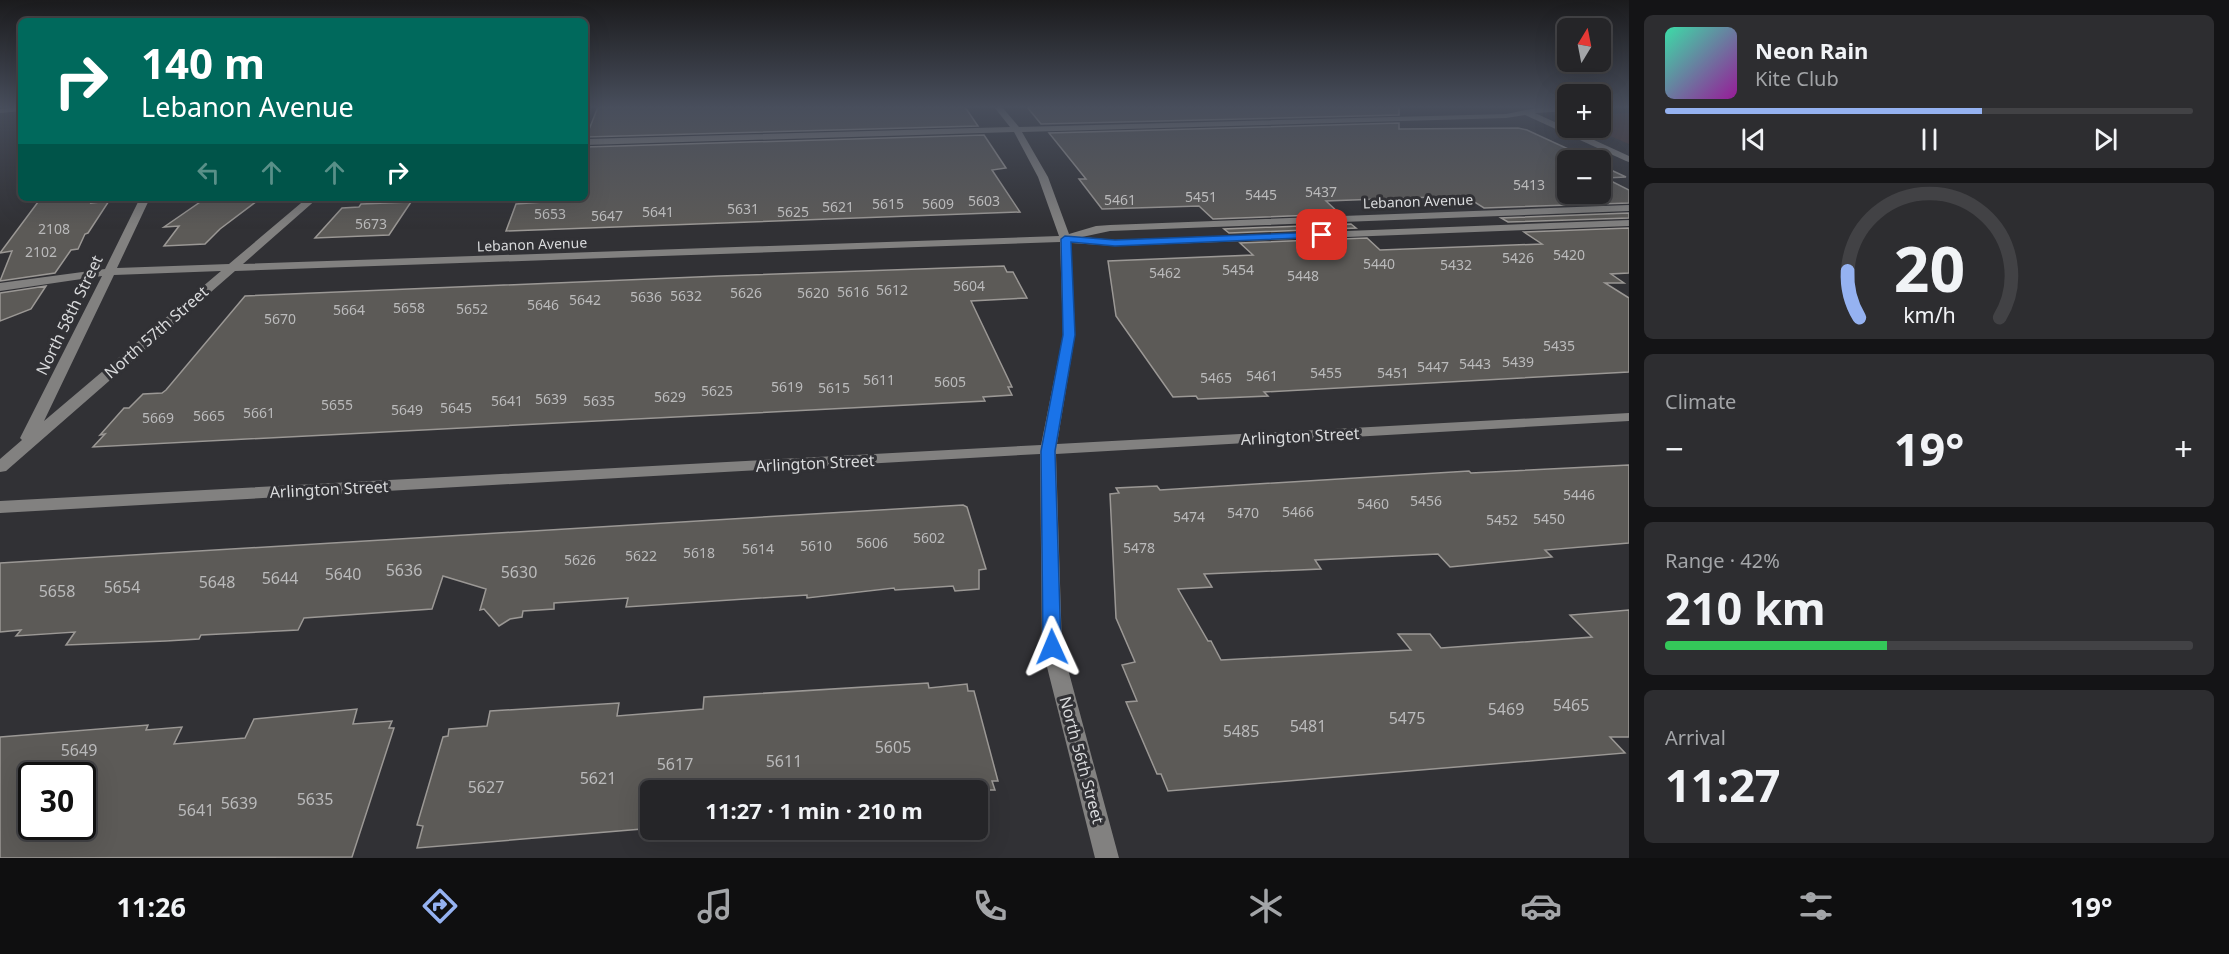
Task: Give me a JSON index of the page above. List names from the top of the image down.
{
  "streets": {
    "street": [
      "Lebanon Avenue",
      "North 58th Street",
      "North 57th Street",
      "Arlington Street",
      "North 56th Street"
    ]
  },
  "crossings": [
    ["Lebanon Avenue", "North 58th Street"],
    ["Lebanon Avenue", "North 57th Street"],
    ["Lebanon Avenue", "North 56th Street"],
    ["North 58th Street", "North 57th Street"],
    ["Arlington Street", "North 56th Street"]
  ],
  "house_numbers": [
    "5413",
    "5437",
    "5445",
    "5451",
    "5461",
    "5603",
    "5615",
    "5609",
    "5621",
    "5631",
    "5641",
    "5625",
    "5653",
    "5647",
    "5673",
    "2108",
    "2102",
    "5420",
    "5426",
    "5440",
    "5432",
    "5454",
    "5462",
    "5448",
    "5604",
    "5612",
    "5616",
    "5626",
    "5620",
    "5632",
    "5636",
    "5642",
    "5646",
    "5658",
    "5652",
    "5664",
    "5670",
    "5435",
    "5439",
    "5443",
    "5447",
    "5455",
    "5451",
    "5461",
    "5465",
    "5611",
    "5605",
    "5619",
    "5615",
    "5625",
    "5629",
    "5639",
    "5641",
    "5635",
    "5655",
    "5645",
    "5649",
    "5661",
    "5665",
    "5669",
    "5446",
    "5456",
    "5460",
    "5466",
    "5470",
    "5474",
    "5450",
    "5452",
    "5602",
    "5606",
    "5610",
    "5478",
    "5614",
    "5618",
    "5622",
    "5626",
    "5636",
    "5630",
    "5640",
    "5644",
    "5648",
    "5654",
    "5658",
    "5465",
    "5469",
    "5475",
    "5481",
    "5485",
    "5605",
    "5649",
    "5611",
    "5617",
    "5621",
    "5627",
    "5635",
    "5639",
    "5641"
  ],
  "north": "top",
  "page": {
    "map_buttons": ["+", "−"],
    "turn": ["140 m", "Lebanon Avenue"],
    "song": ["Neon Rain", "Kite Club"],
    "tile": [
      "Climate",
      ["Range · 42%", "210 km"],
      ["Arrival", "11:27"]
    ],
    "heat": ["−", "19°", "+"],
    "limit": "30",
    "trip": "11:27 · 1 min · 210 m",
    "tabs": ["11:26", "19°"],
    "gauge": ["20", "km/h"]
  }
}
